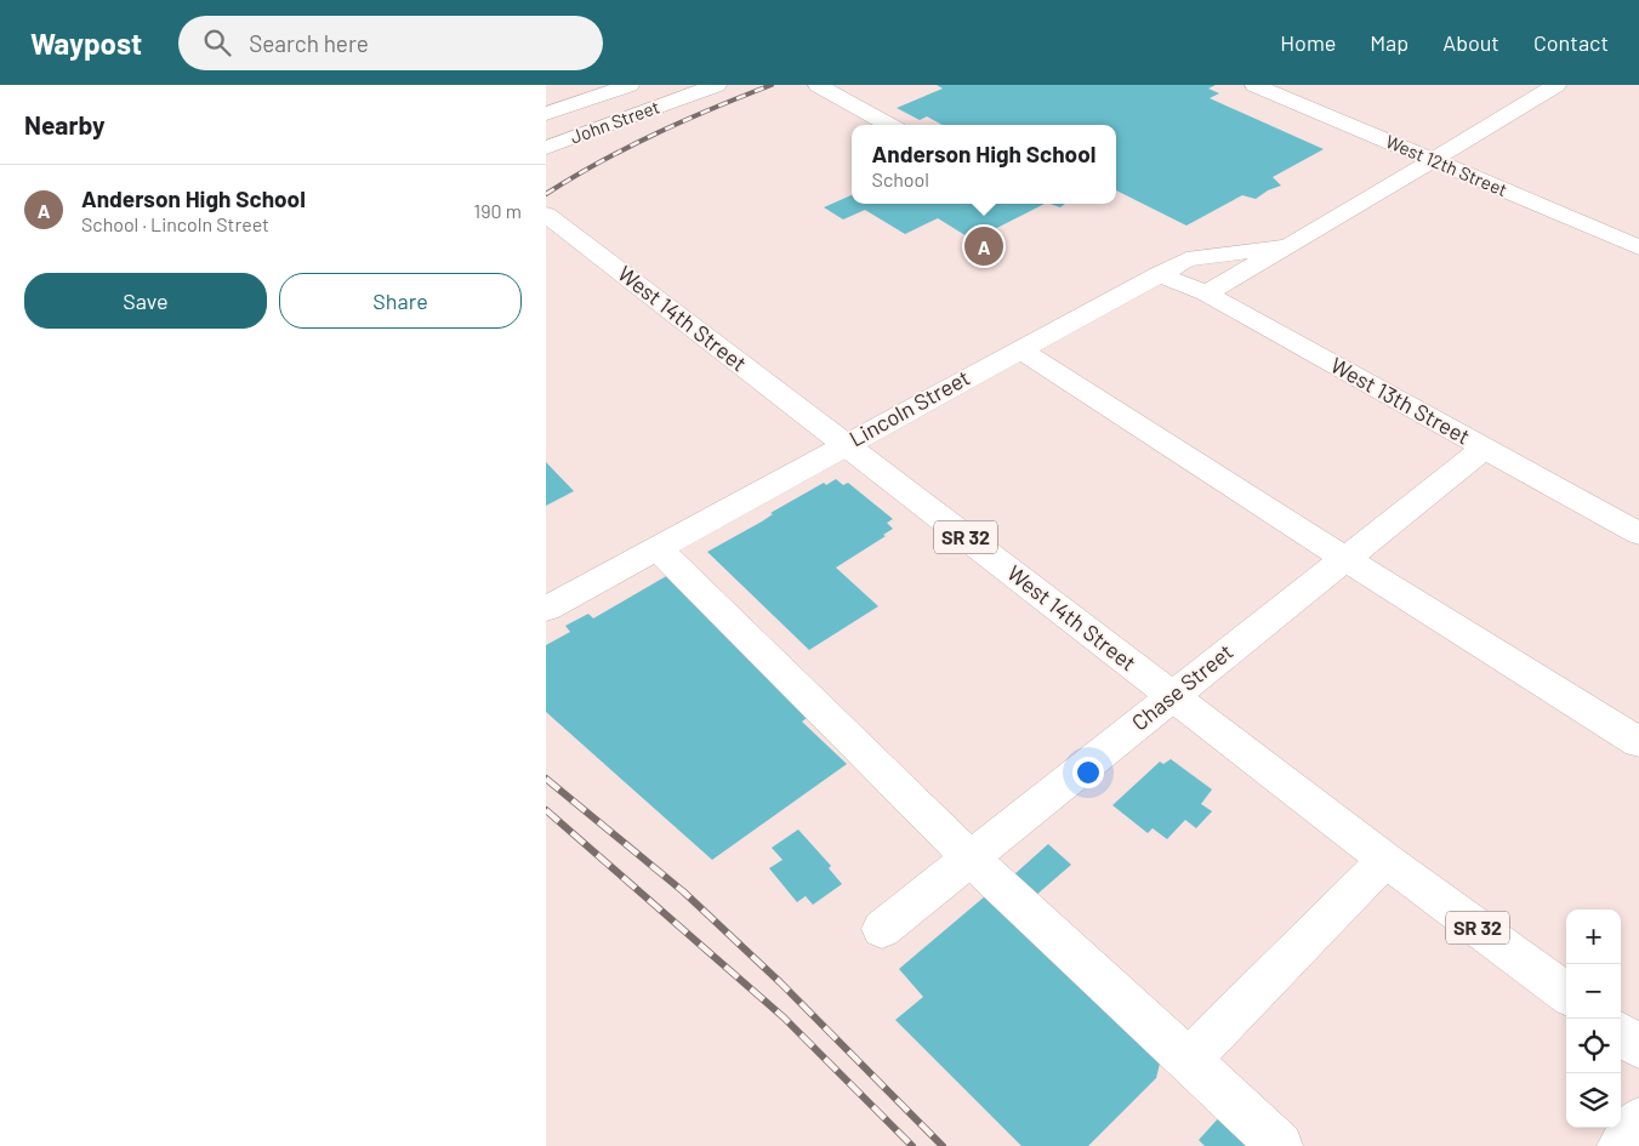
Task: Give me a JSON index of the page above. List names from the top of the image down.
{
  "streets": {
    "street": [
      "John Street",
      "West 12th Street",
      "West 14th Street",
      "West 13th Street",
      "Lincoln Street",
      "SR 32",
      "Chase Street"
    ]
  },
  "crossings": [
    ["West 12th Street", "Lincoln Street"],
    ["West 14th Street", "Lincoln Street"],
    ["West 14th Street", "Chase Street"],
    ["West 13th Street", "Lincoln Street"],
    ["West 13th Street", "Chase Street"]
  ],
  "page": {
    "header": "Waypost",
    "search": "Search here",
    "nav": [
      "Home",
      "Map",
      "About",
      "Contact"
    ],
    "heading": "Nearby",
    "popup": ["Anderson High School", "School"],
    "list": [
      {
        "mark": "A",
        "name": "Anderson High School",
        "note": "School · Lincoln Street",
        "value": "190 m"
      }
    ],
    "pins": "A",
    "buttons": ["Save", "Share"],
    "map_buttons": ["+", "−"]
  }
}
